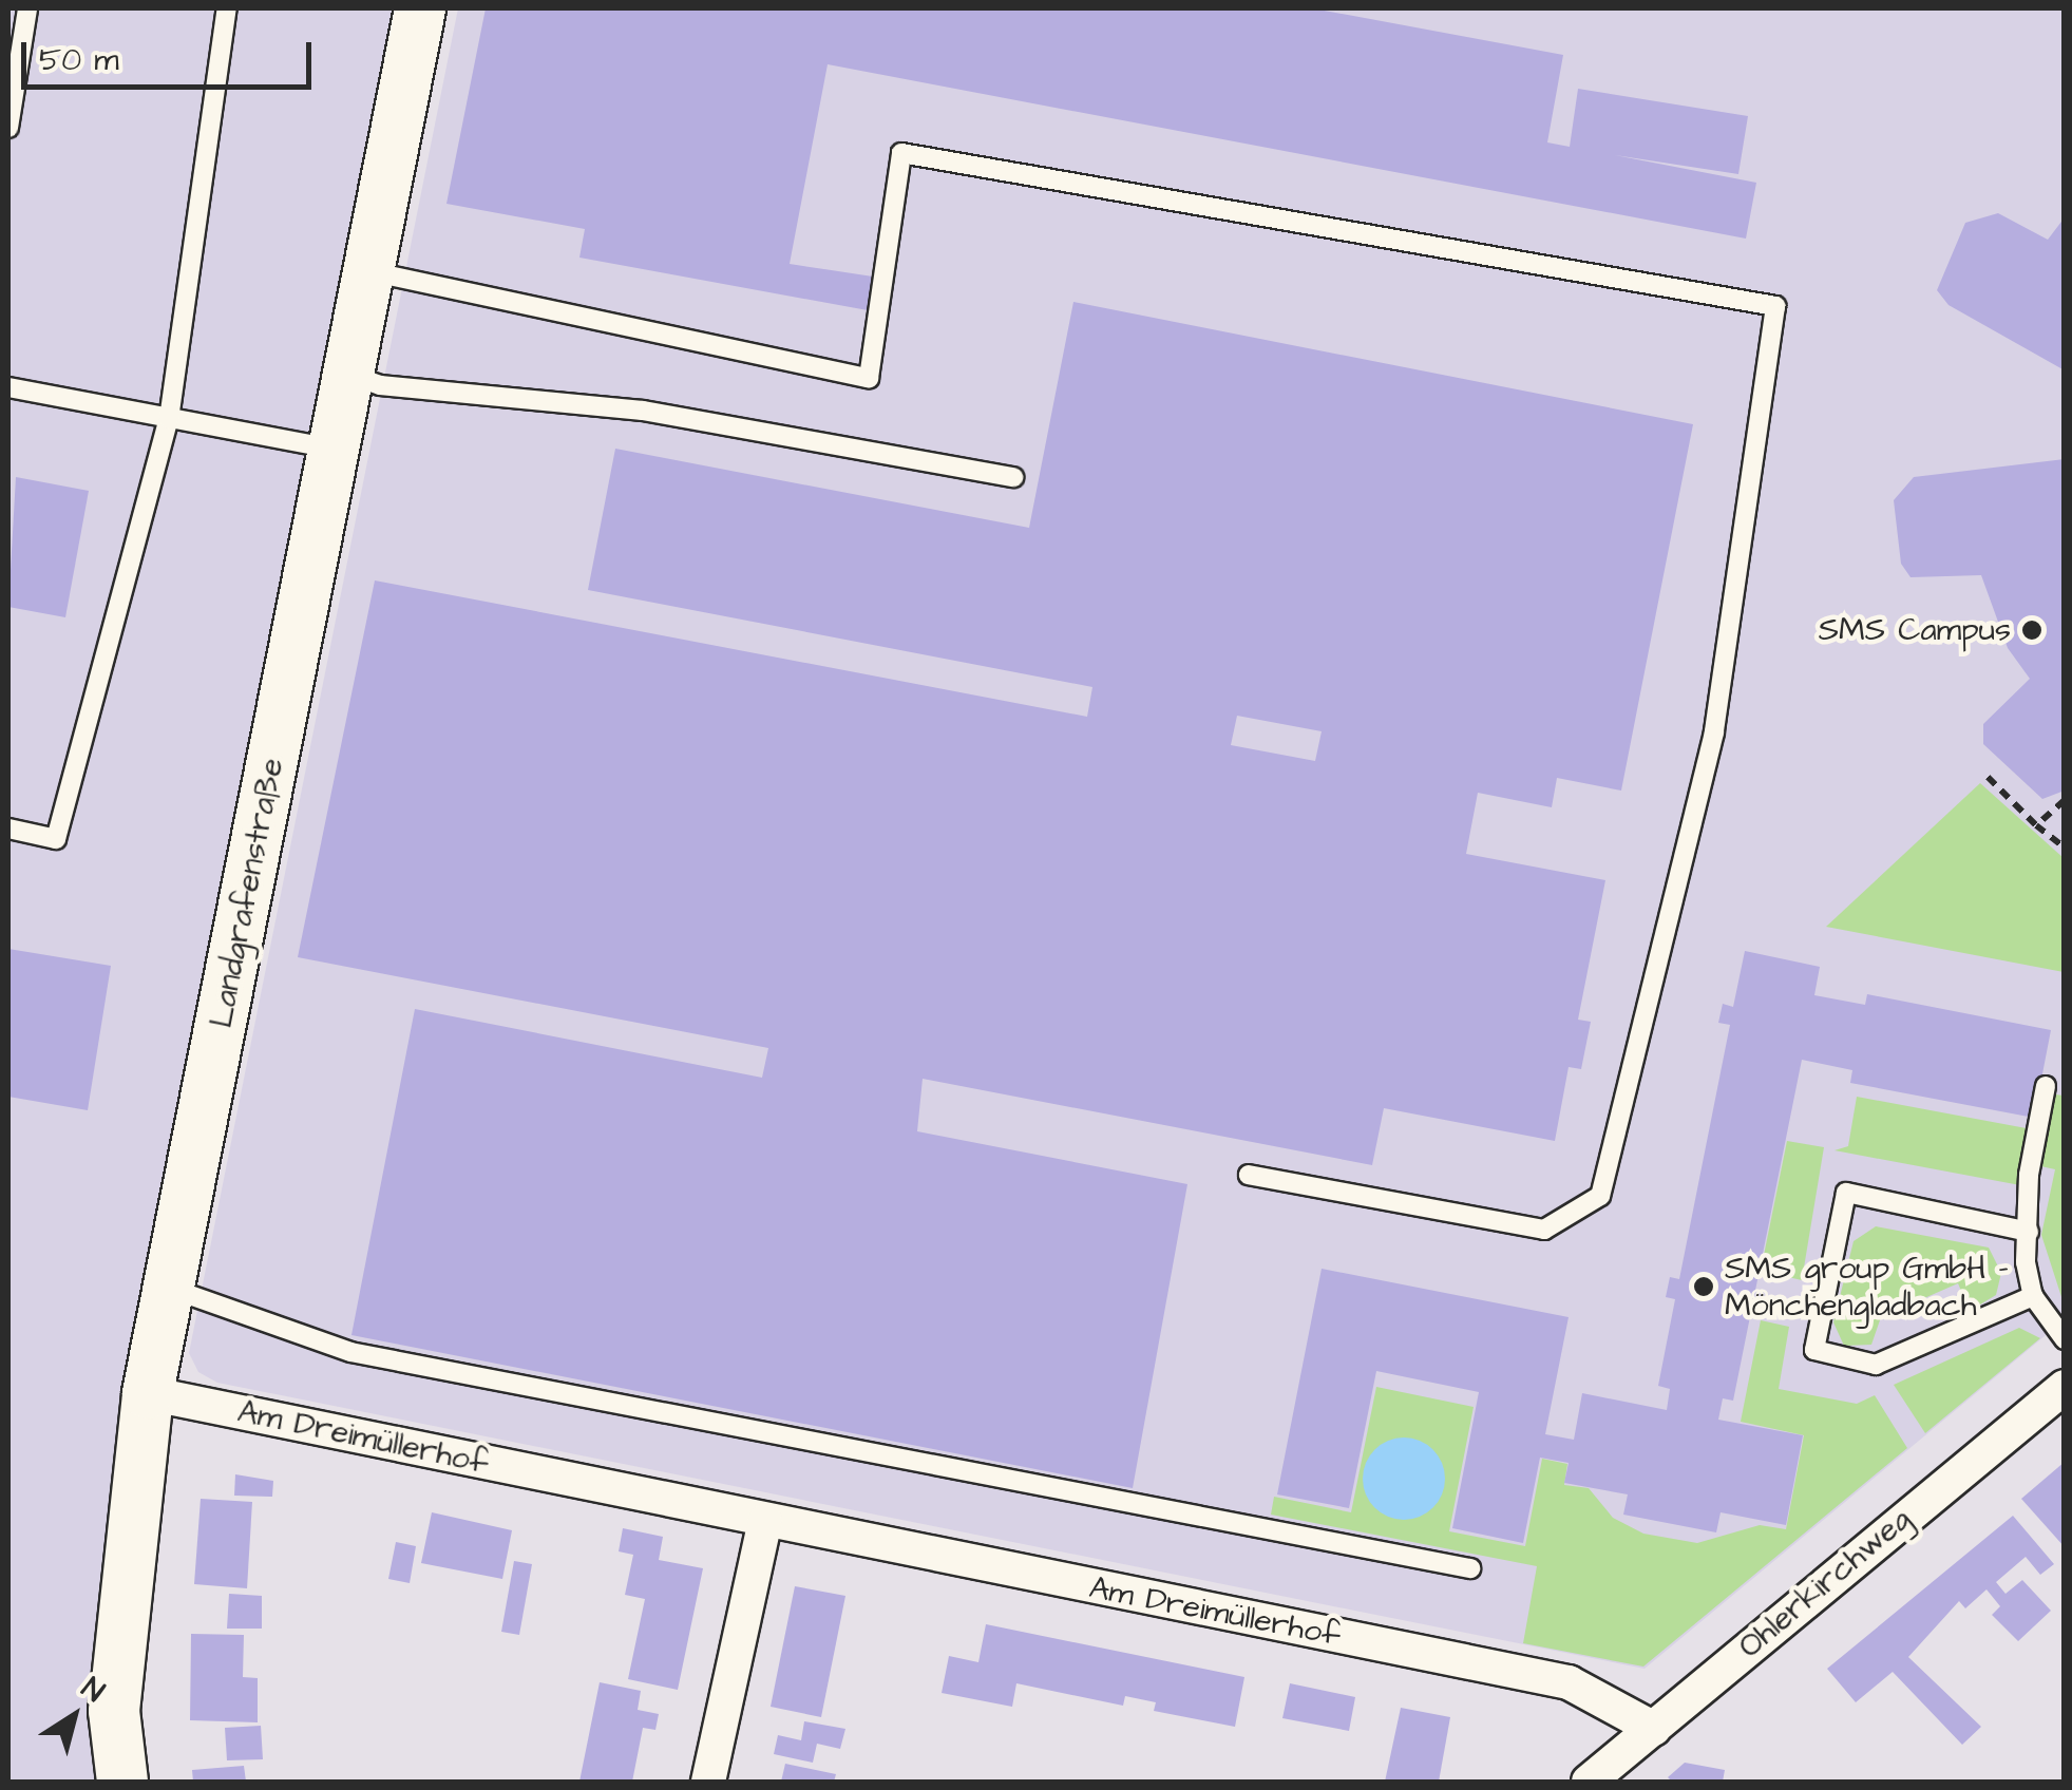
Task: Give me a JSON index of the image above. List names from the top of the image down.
{
  "streets": {
    "street": ["Landgrafenstraße", "Am Dreimüllerhof", "Ohlerkirchweg"]
  },
  "crossings": [
    ["Landgrafenstraße", "Am Dreimüllerhof"],
    ["Am Dreimüllerhof", "Ohlerkirchweg"]
  ],
  "places": ["SMS Campus", "SMS group GmbH - Mönchengladbach"],
  "scale_bar": "50 m",
  "north": "top right"
}
